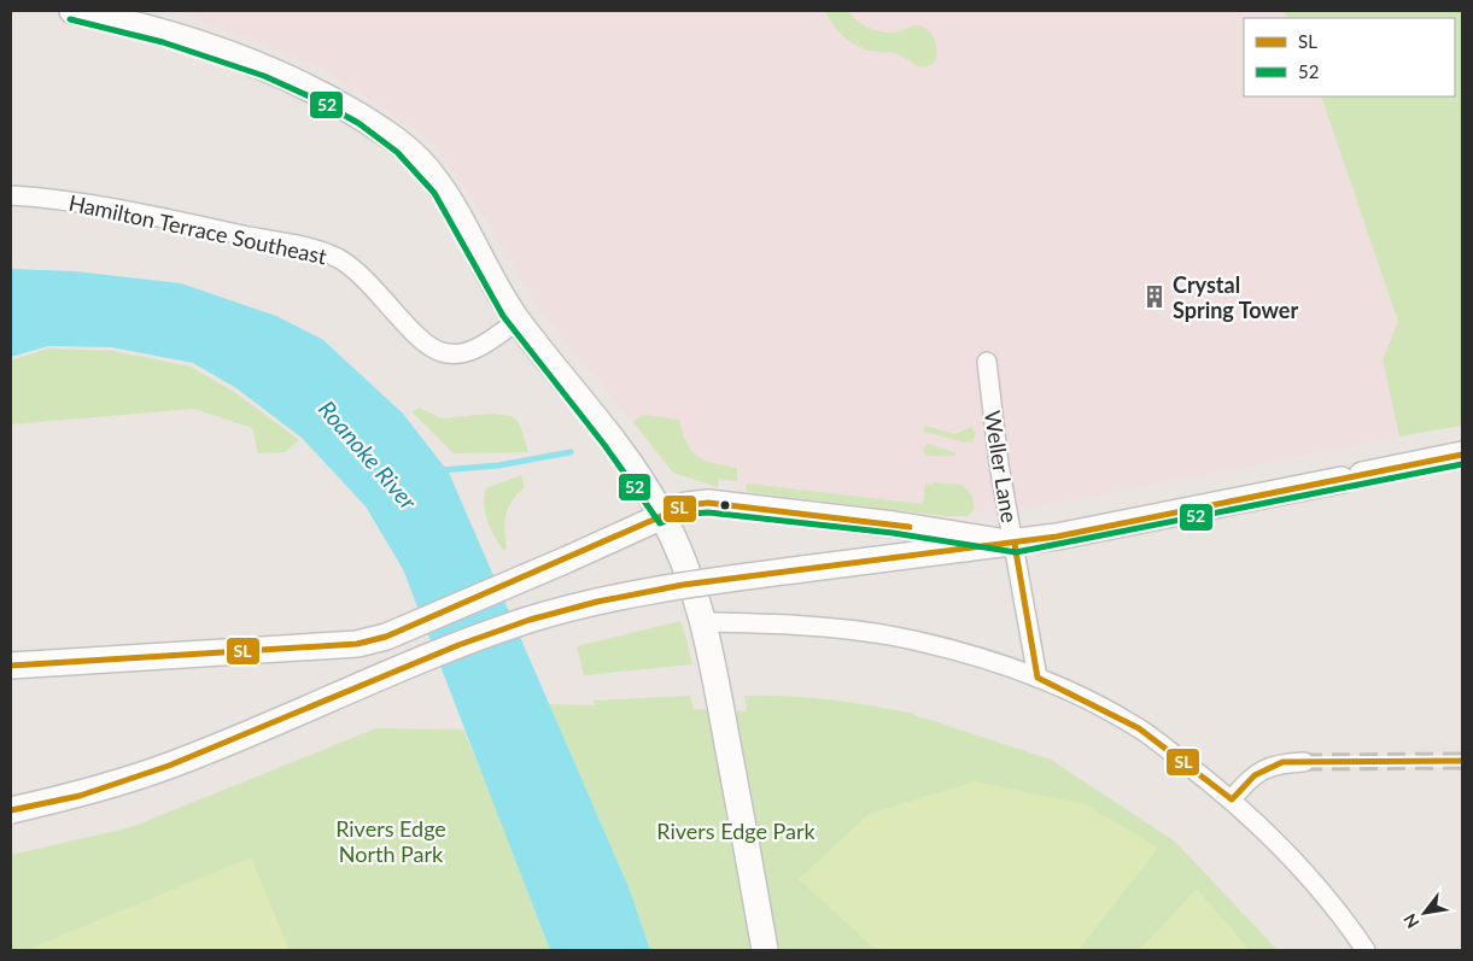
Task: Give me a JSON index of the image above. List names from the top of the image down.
{
  "streets": {
    "street": ["Hamilton Terrace Southeast", "Weller Lane"]
  },
  "water": ["Roanoke River"],
  "parks": ["Rivers Edge North Park", "Rivers Edge Park"],
  "places": {
    "building": ["Crystal Spring Tower"]
  },
  "lines": ["transit line 52", "transit line SL"],
  "legend": ["SL", "52"],
  "north": "bottom left"
}
